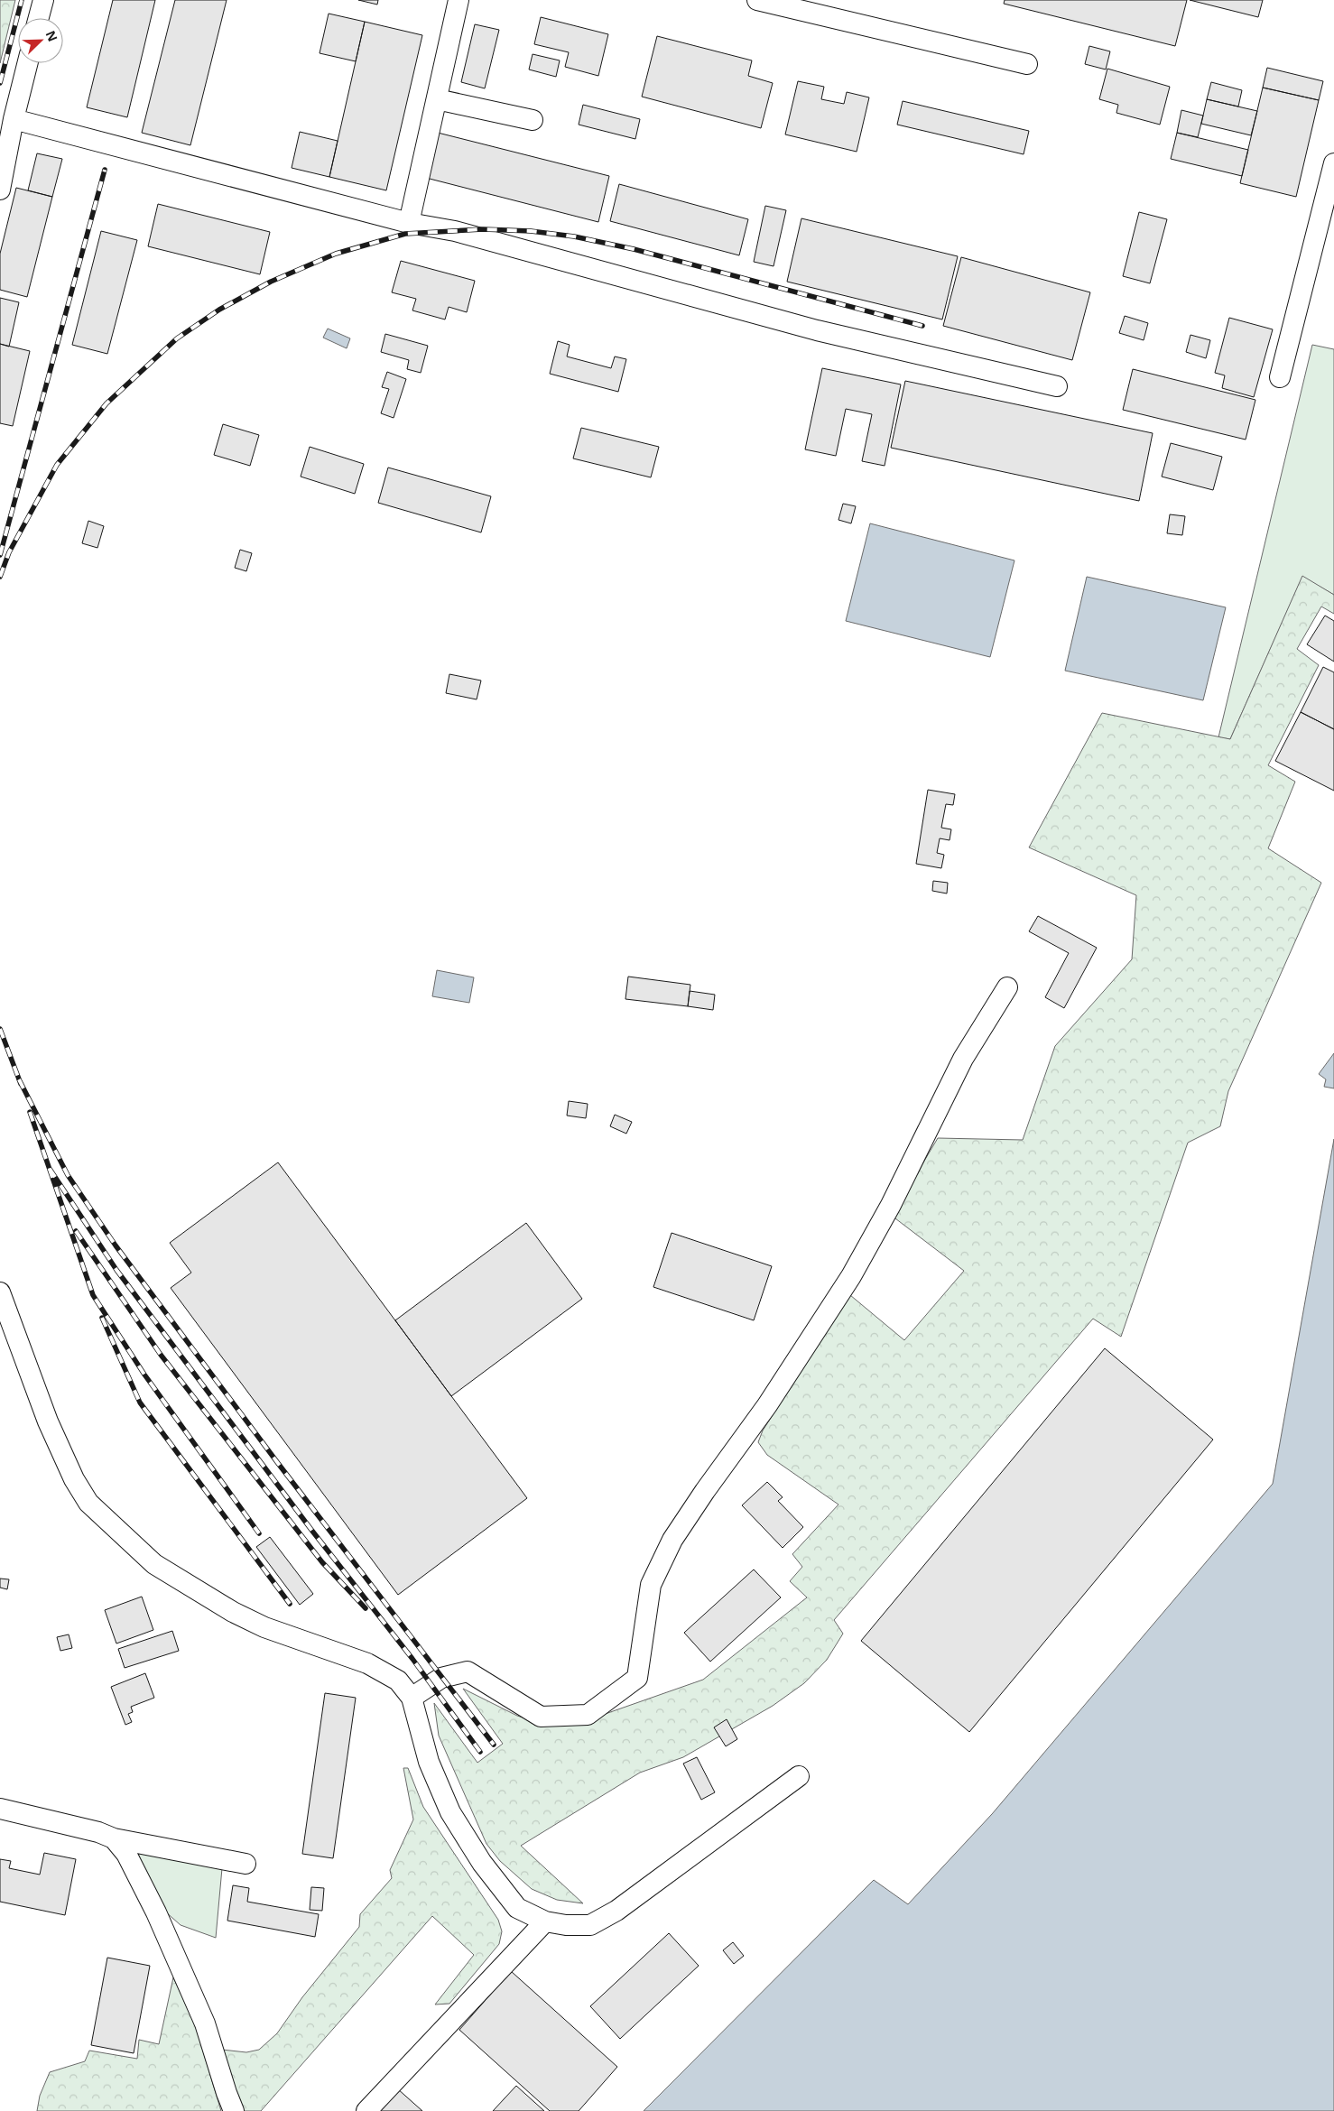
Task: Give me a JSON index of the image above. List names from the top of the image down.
{
  "north": "top right"
}
